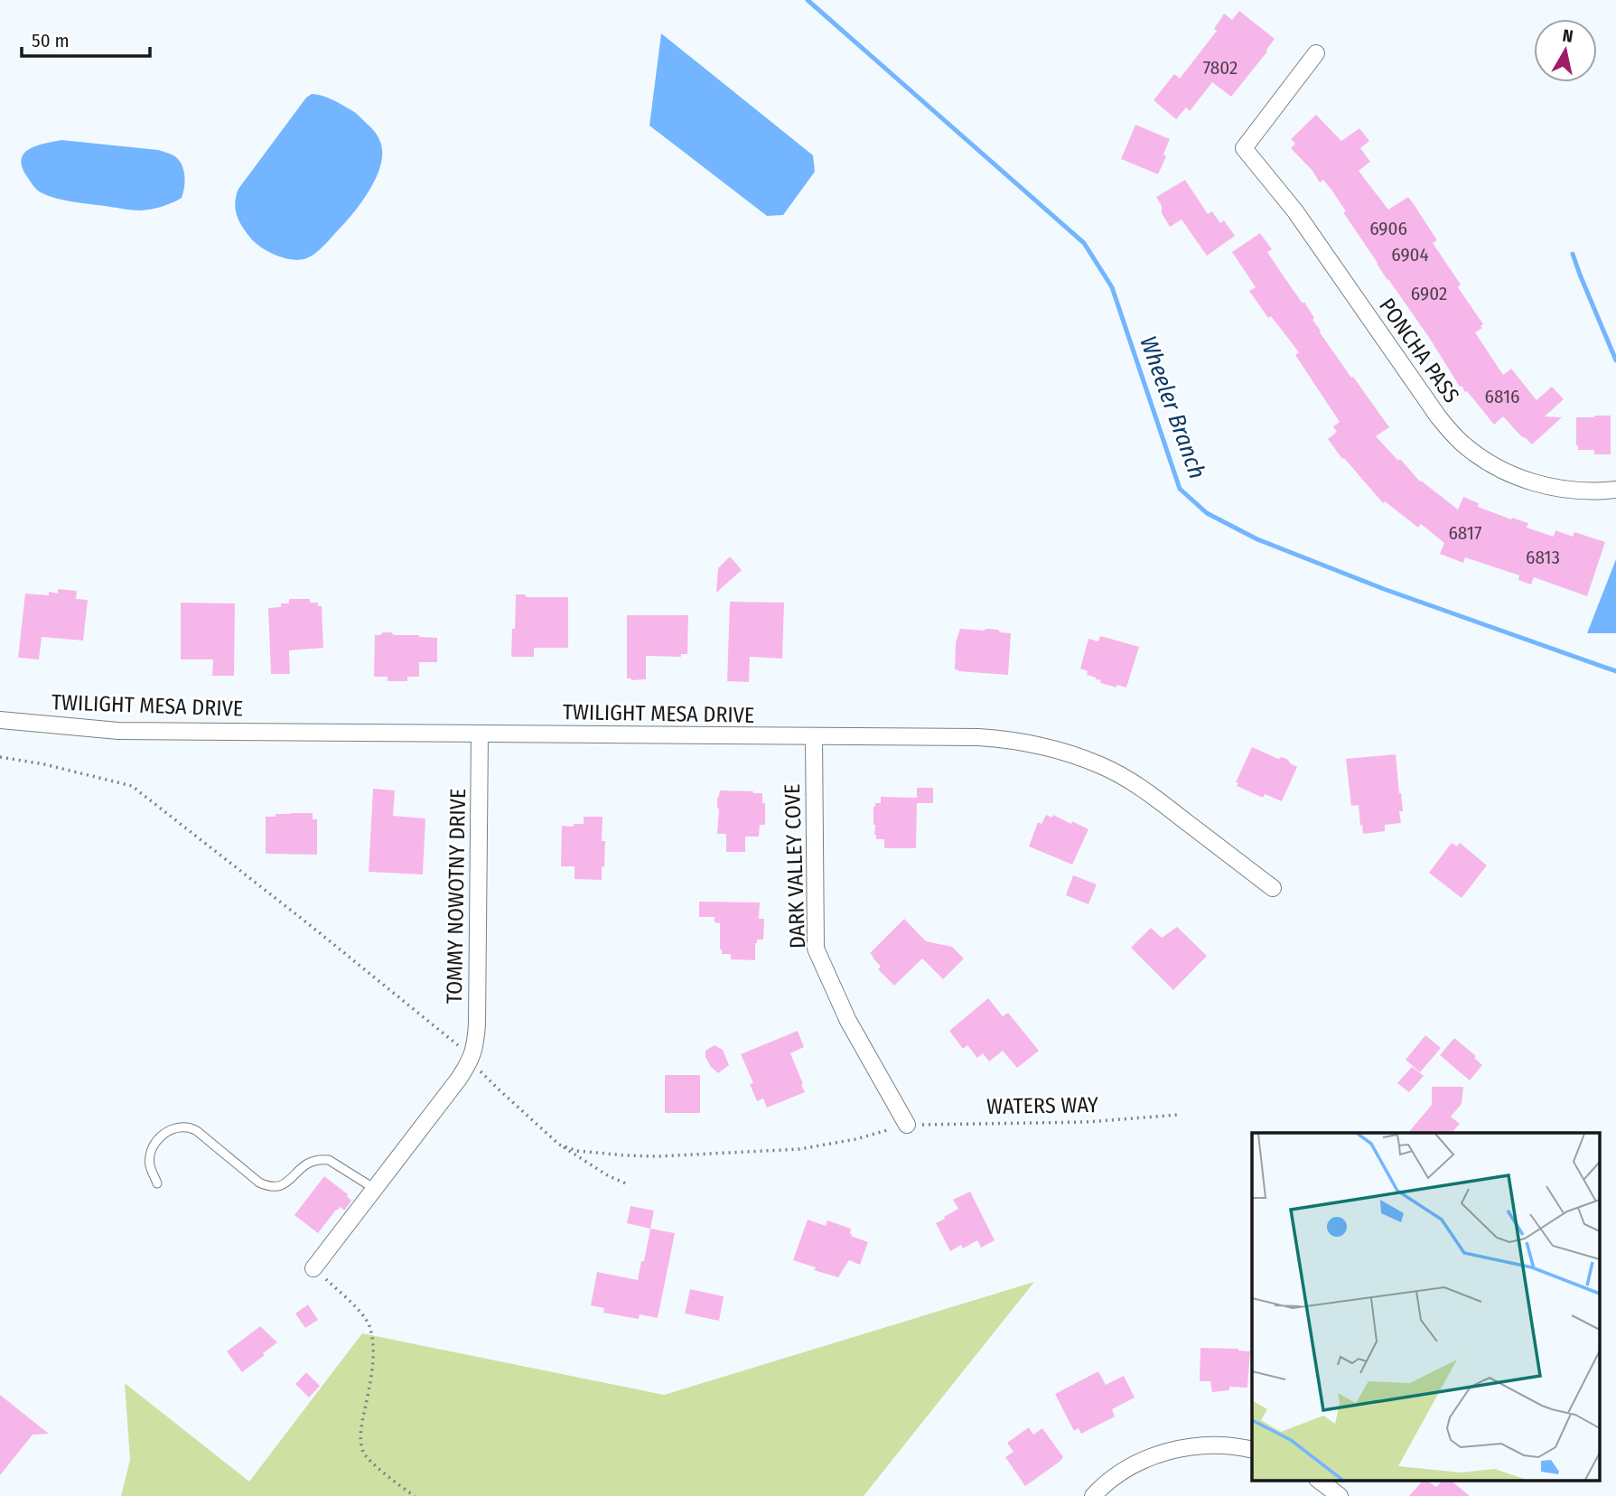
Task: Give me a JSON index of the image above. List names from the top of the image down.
{
  "streets": {
    "street": [
      "PONCHA PASS",
      "TWILIGHT MESA DRIVE",
      "DARK VALLEY COVE",
      "TOMMY NOWOTNY DRIVE"
    ],
    "path": ["WATERS WAY"]
  },
  "crossings": [
    ["TWILIGHT MESA DRIVE", "DARK VALLEY COVE"],
    ["TWILIGHT MESA DRIVE", "TOMMY NOWOTNY DRIVE"],
    ["DARK VALLEY COVE", "WATERS WAY"]
  ],
  "water": ["Wheeler Branch"],
  "house_numbers": [
    "7802",
    "6906",
    "6904",
    "6902",
    "6816",
    "6817",
    "6813"
  ],
  "scale_bar": "50 m",
  "north": "top"
}
